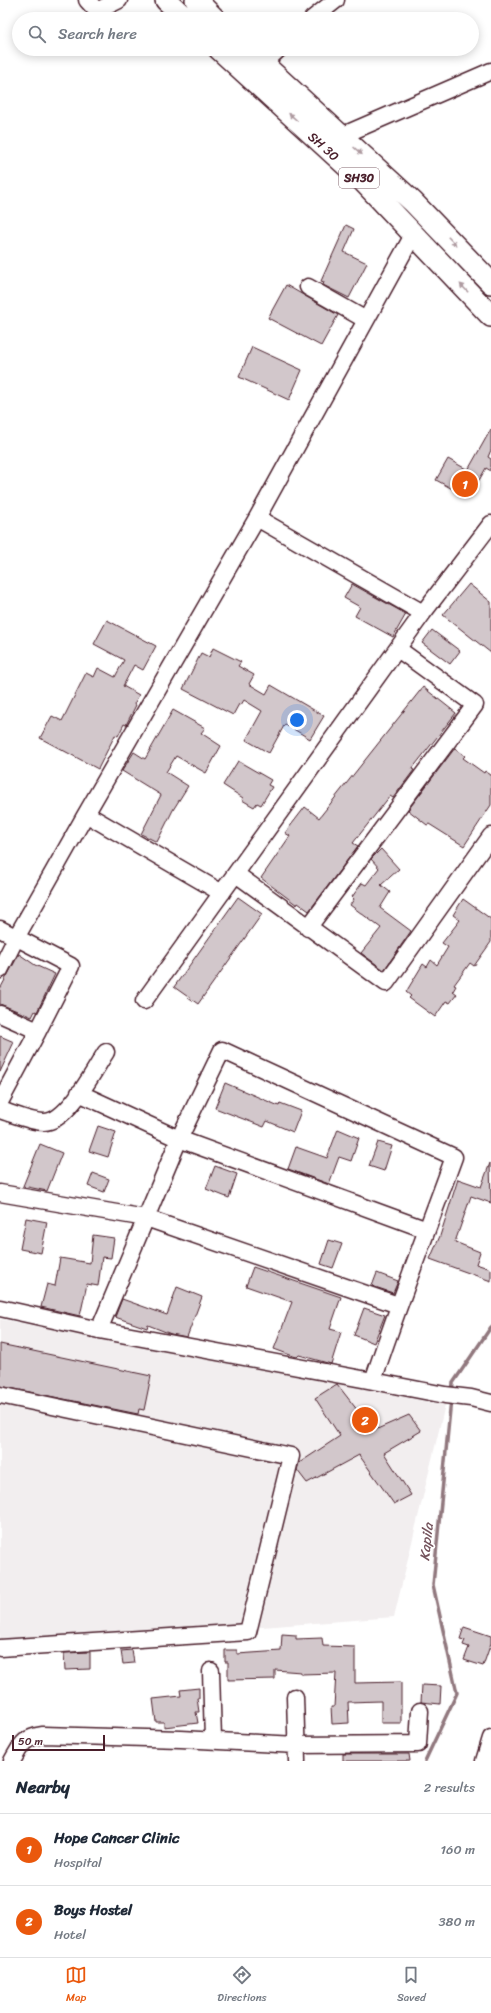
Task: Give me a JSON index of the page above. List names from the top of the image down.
{
  "streets": {
    "main road": ["SH 30", "SH30"]
  },
  "water": ["Kapila"],
  "scale_bar": "50 m",
  "page": {
    "search": "Search here",
    "pins": ["1", "2"],
    "scale": "50 m",
    "heading": ["Nearby", "2 results"],
    "list": [
      {
        "mark": "1",
        "name": "Hope Cancer Clinic",
        "note": "Hospital",
        "value": "160 m"
      },
      {
        "mark": "2",
        "name": "Boys Hostel",
        "note": "Hotel",
        "value": "380 m"
      }
    ],
    "nav": ["Map", "Directions", "Saved"]
  }
}
